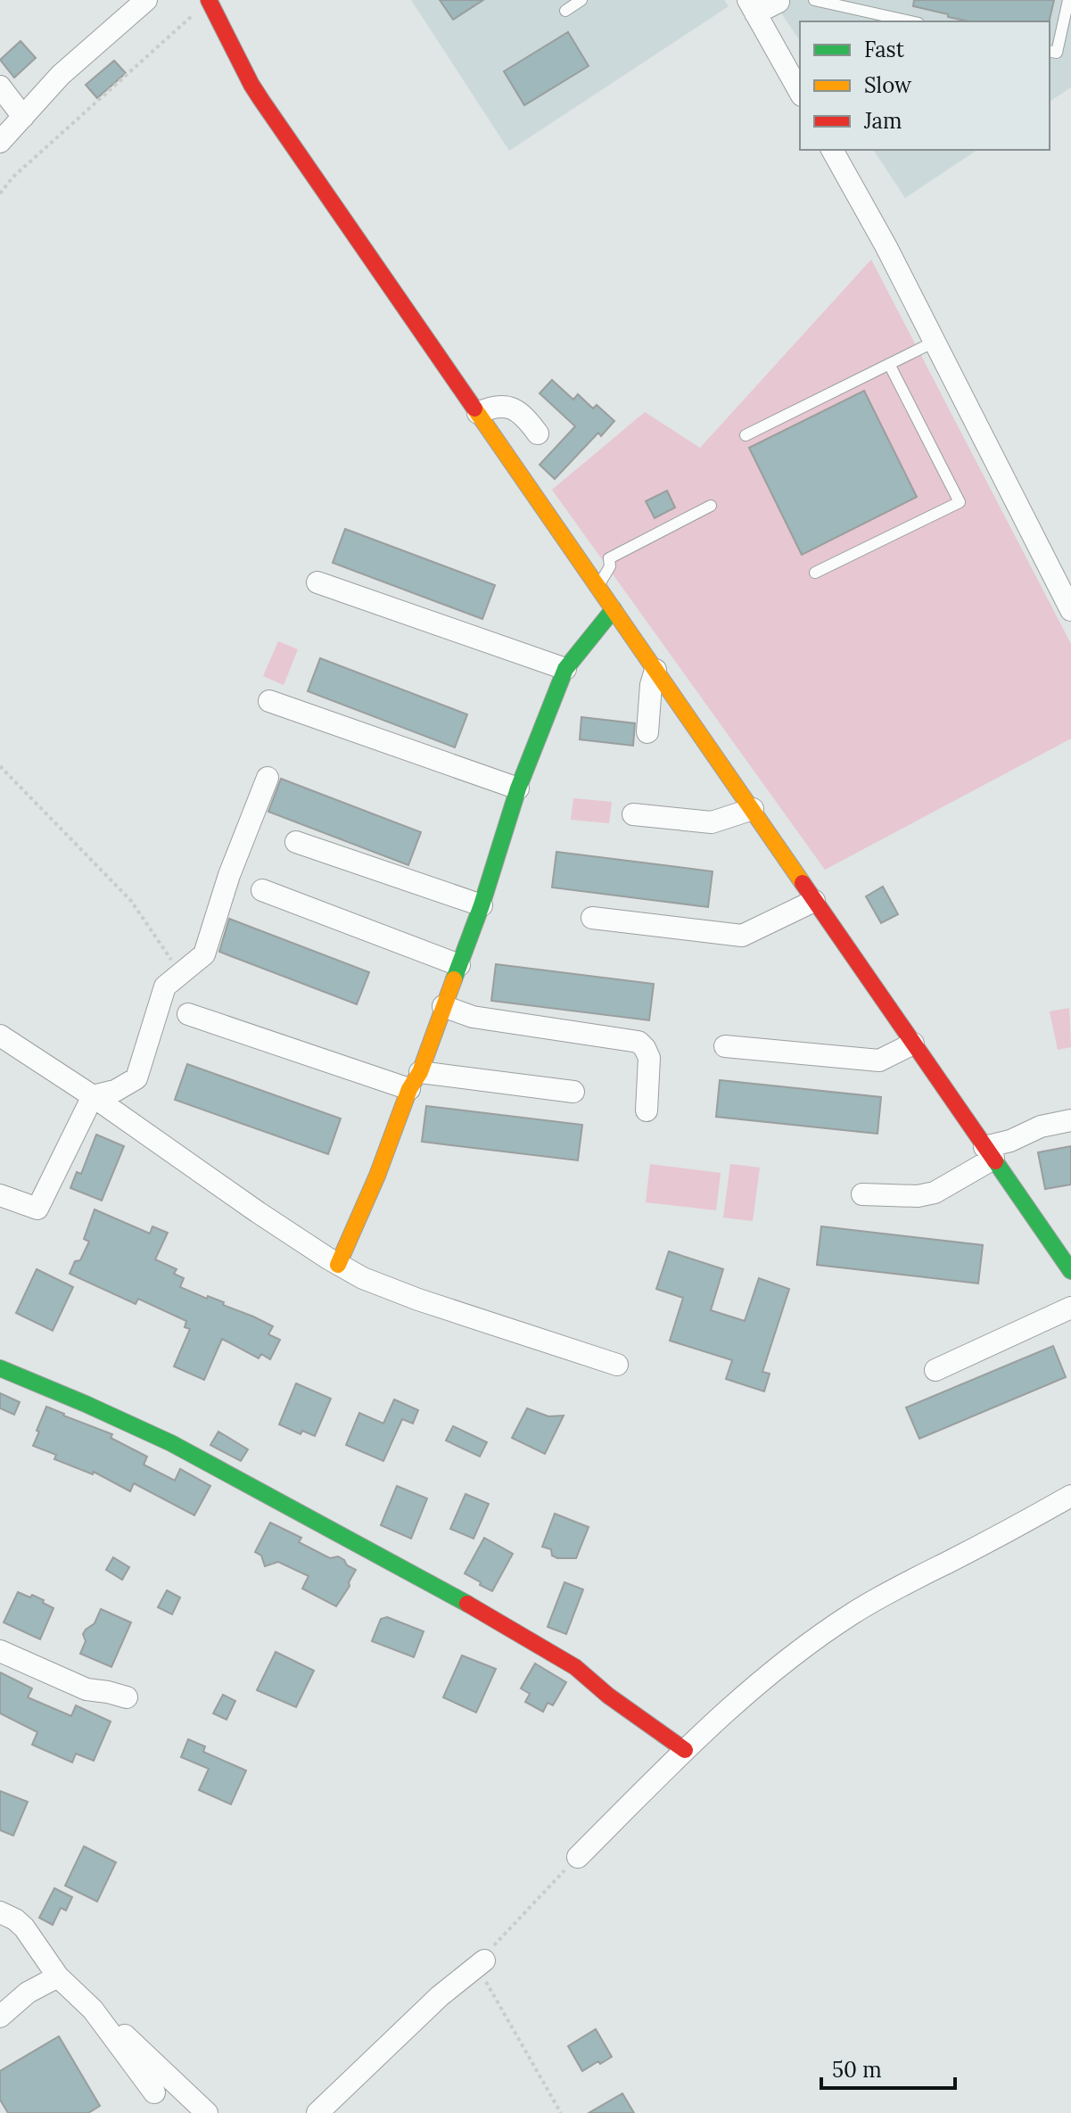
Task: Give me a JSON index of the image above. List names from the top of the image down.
{
  "legend": ["Fast", "Slow", "Jam"],
  "scale_bar": "50 m"
}
